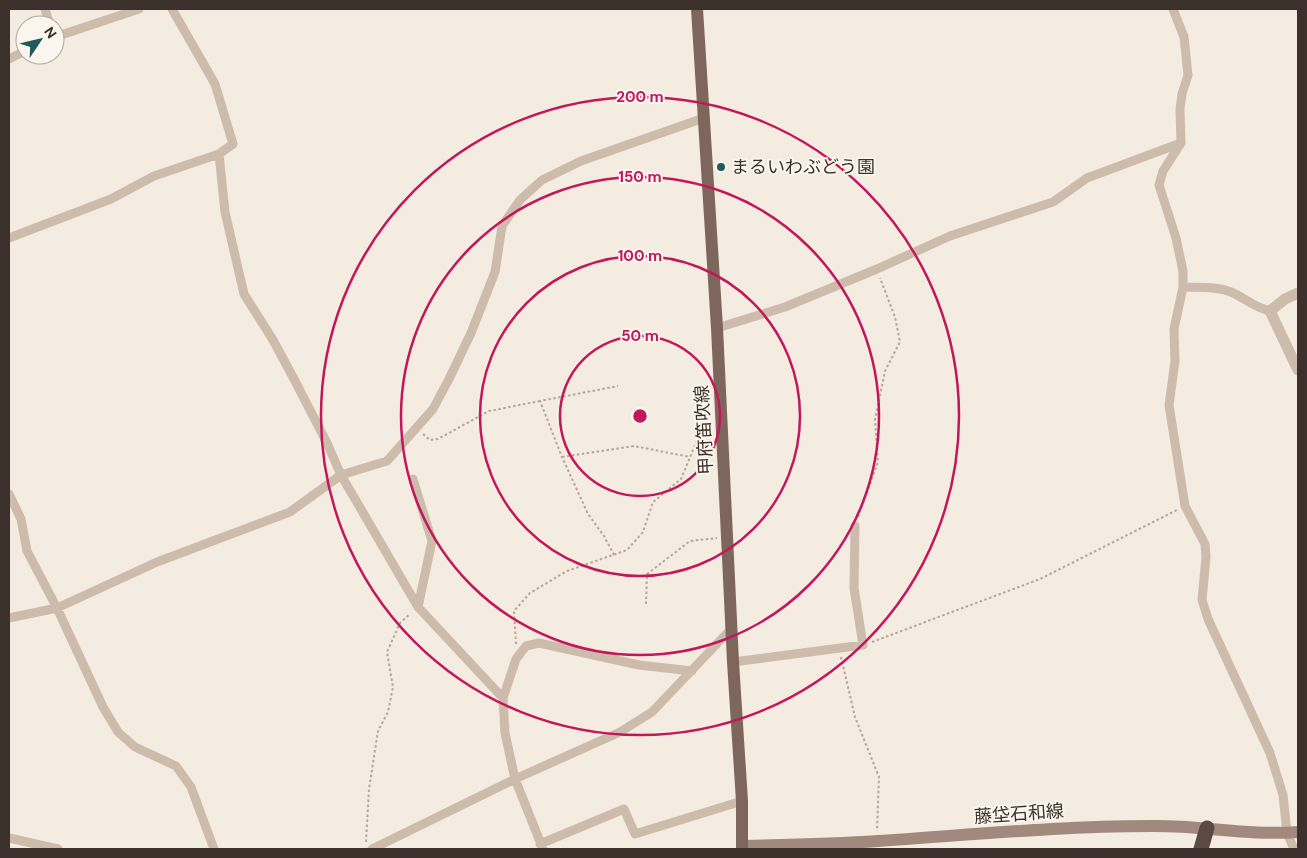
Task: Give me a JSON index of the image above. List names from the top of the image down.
{
  "streets": {
    "main road": ["甲府笛吹線", "藤垈石和線"]
  },
  "crossings": [
    ["甲府笛吹線", "藤垈石和線"]
  ],
  "places": ["まるいわぶどう園"],
  "north": "top right",
  "rings": [
    "200 m",
    "150 m",
    "100 m",
    "50 m"
  ]
}
